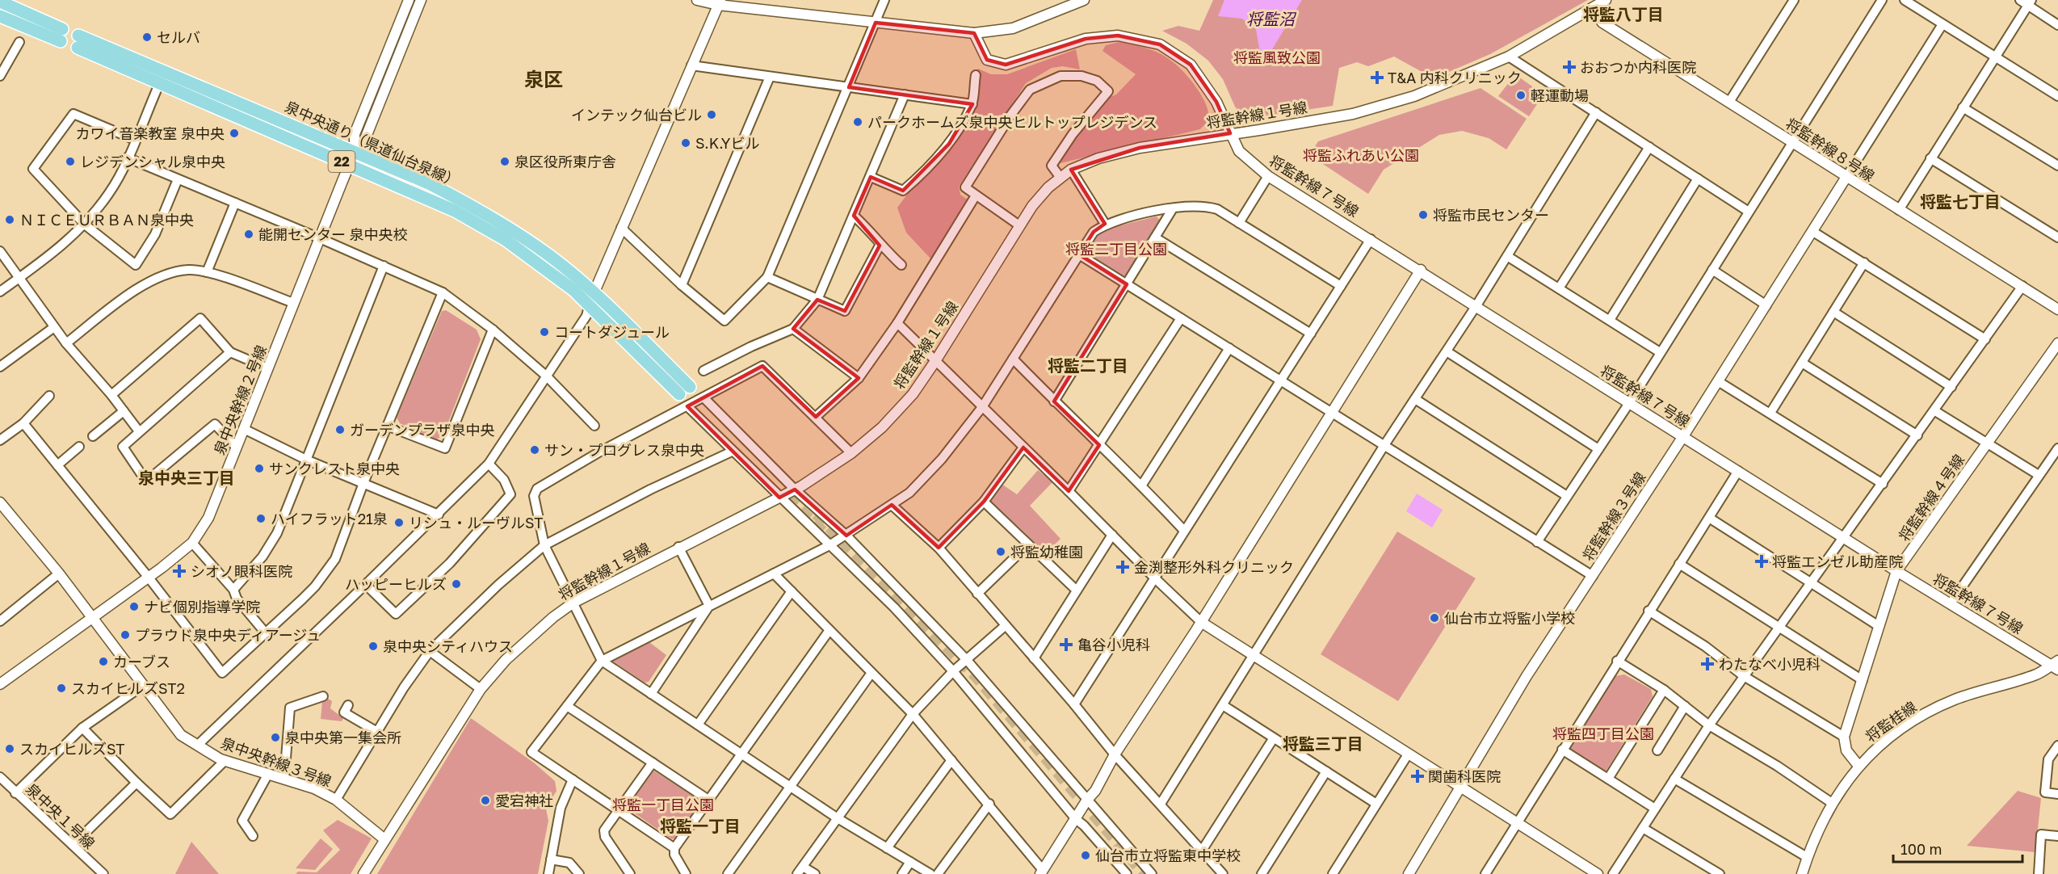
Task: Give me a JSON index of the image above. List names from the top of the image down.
{
  "streets": {
    "main road": ["泉中央通り（県道仙台泉線）", "22"],
    "street": [
      "将監幹線１号線",
      "将監幹線８号線",
      "将監幹線７号線",
      "泉中央幹線２号線",
      "将監幹線４号線",
      "将監幹線３号線",
      "将監桂線",
      "泉中央幹線３号線",
      "泉中央１号線"
    ]
  },
  "crossings": [
    ["将監幹線１号線", "将監幹線８号線"],
    ["将監幹線１号線", "将監幹線７号線"],
    ["将監幹線１号線", "泉中央幹線３号線"],
    ["泉中央通り（県道仙台泉線）", "泉中央幹線２号線"],
    ["将監幹線８号線", "将監幹線３号線"],
    ["将監幹線７号線", "将監幹線４号線"],
    ["将監幹線７号線", "将監幹線３号線"],
    ["将監幹線７号線", "将監桂線"],
    ["泉中央幹線２号線", "泉中央幹線３号線"]
  ],
  "districts": [
    "将監八丁目",
    "泉区",
    "将監七丁目",
    "将監二丁目",
    "泉中央三丁目",
    "将監三丁目",
    "将監一丁目"
  ],
  "water": ["将監沼"],
  "parks": [
    "将監風致公園",
    "将監ふれあい公園",
    "将監二丁目公園",
    "将監四丁目公園",
    "将監一丁目公園"
  ],
  "places": {
    "other": [
      "セルバ",
      "軽運動場",
      "インテック仙台ビル",
      "パークホームズ泉中央ヒルトップレジデンス",
      "カワイ音楽教室 泉中央",
      "S.K.Yビル",
      "レジデンシャル泉中央",
      "泉区役所東庁舎",
      "将監市民センター",
      "ＮＩＣＥＵＲＢＡＮ泉中央",
      "能開センター 泉中央校",
      "コートダジュール",
      "ガーデンプラザ泉中央",
      "サン・プログレス泉中央",
      "サンクレスト泉中央",
      "ハイフラット21泉",
      "リシュ・ルーヴルST",
      "将監幼稚園",
      "ハッピーヒルズ",
      "ナビ個別指導学院",
      "仙台市立将監小学校",
      "プラウド泉中央ディアージュ",
      "泉中央シティハウス",
      "カーブス",
      "スカイヒルズST2",
      "泉中央第一集会所",
      "スカイヒルズST",
      "愛宕神社",
      "仙台市立将監東中学校"
    ],
    "health": [
      "おおつか内科医院",
      "T&A 内科クリニック",
      "将監エンゼル助産院",
      "金渕整形外科クリニック",
      "シオノ眼科医院",
      "亀谷小児科",
      "わたなべ小児科",
      "関歯科医院"
    ]
  },
  "scale_bar": "100 m"
}
